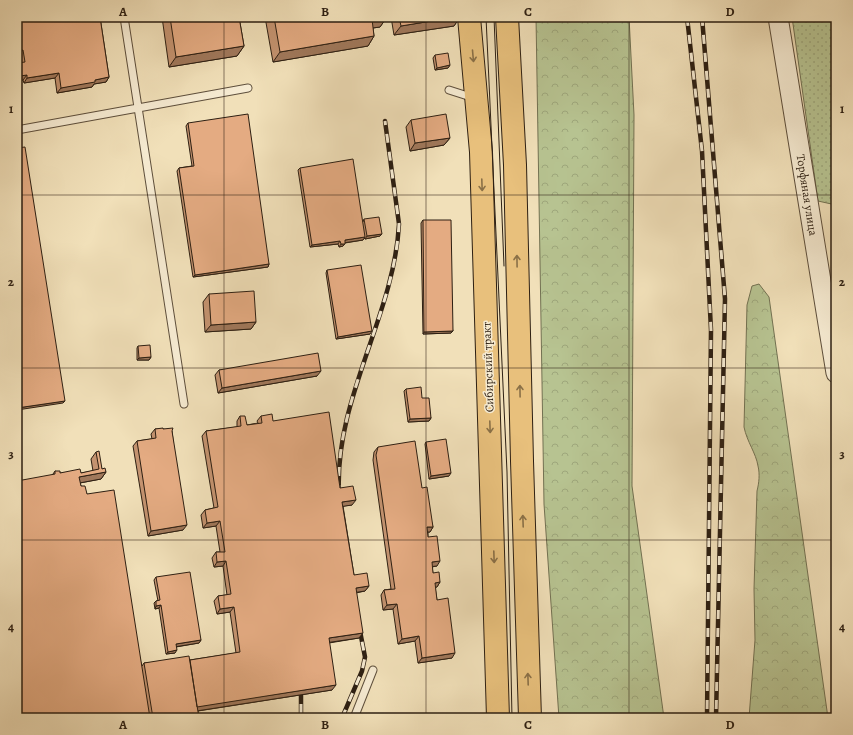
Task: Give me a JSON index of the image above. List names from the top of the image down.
{
  "streets": {
    "main road": ["Сибирский тракт"],
    "street": ["Торфяная улица"]
  },
  "grid": {
    "columns": [
      "A",
      "B",
      "C",
      "D"
    ],
    "rows": [
      "1",
      "2",
      "3",
      "4"
    ]
  }
}
